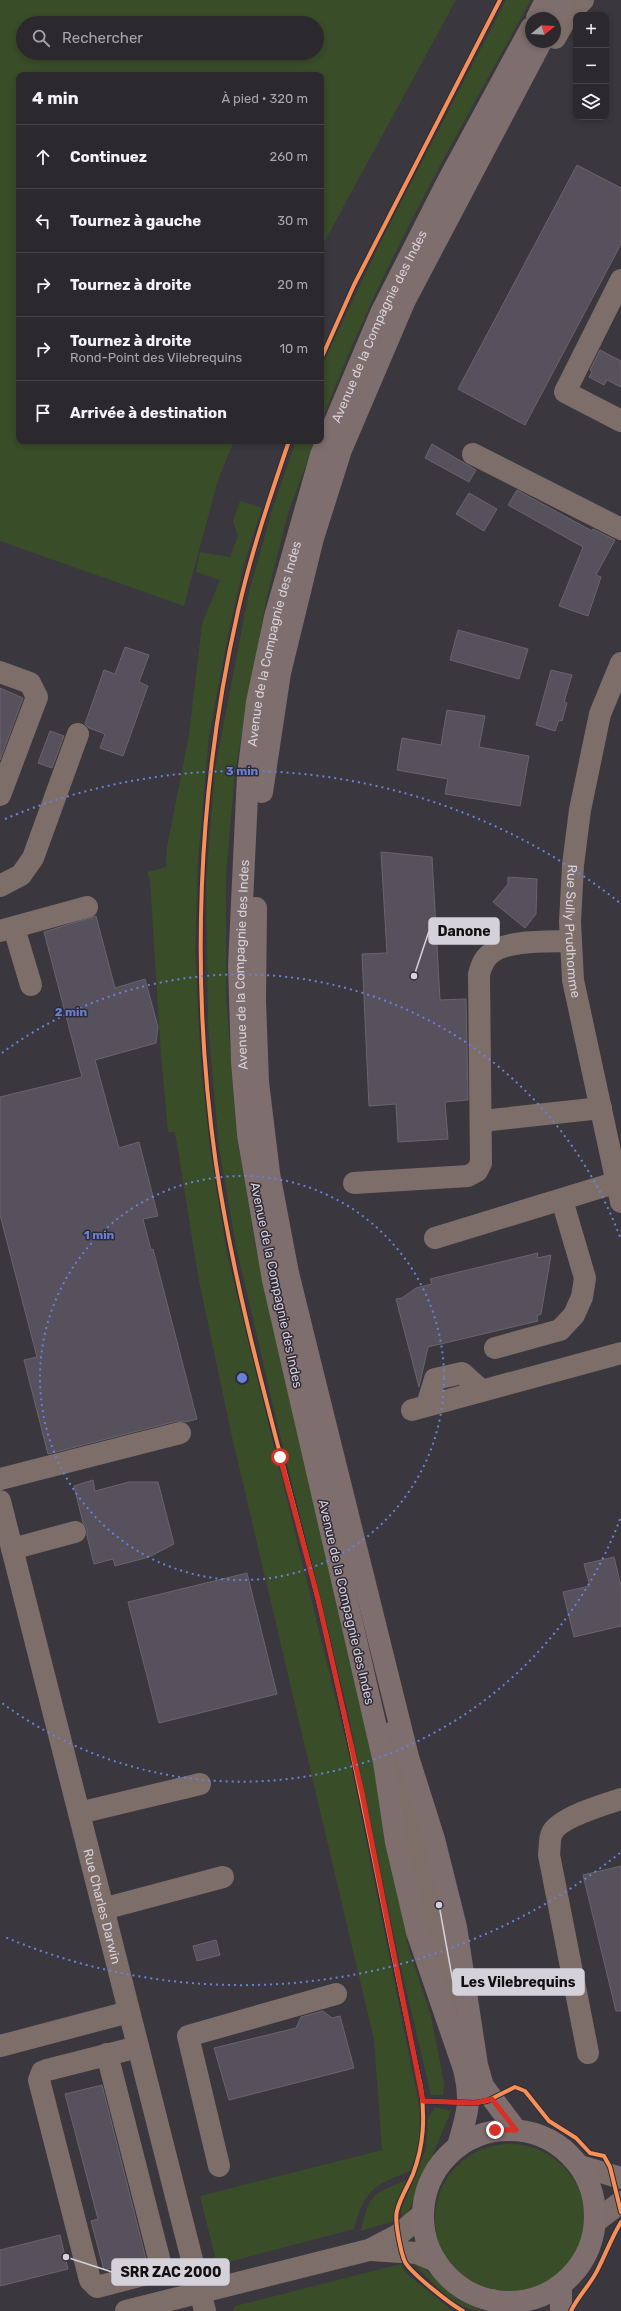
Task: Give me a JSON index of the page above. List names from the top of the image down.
{
  "streets": {
    "main road": ["Avenue de la Compagnie des Indes"],
    "street": ["Rue Sully Prudhomme", "Rue Charles Darwin"]
  },
  "places": ["Danone", "Les Vilebrequins", "SRR ZAC 2000"],
  "north": "right",
  "page": {
    "map_buttons": ["+", "−"],
    "search": "Rechercher",
    "heading": ["4 min", "À pied · 320 m"],
    "list": [
      ["Continuez", "260 m"],
      ["Tournez à gauche", "30 m"],
      ["Tournez à droite", "20 m"],
      ["Tournez à droite", "Rond-Point des Vilebrequins", "10 m"],
      "Arrivée à destination"
    ]
  },
  "rings": ["3 min", "2 min", "1 min"]
}
